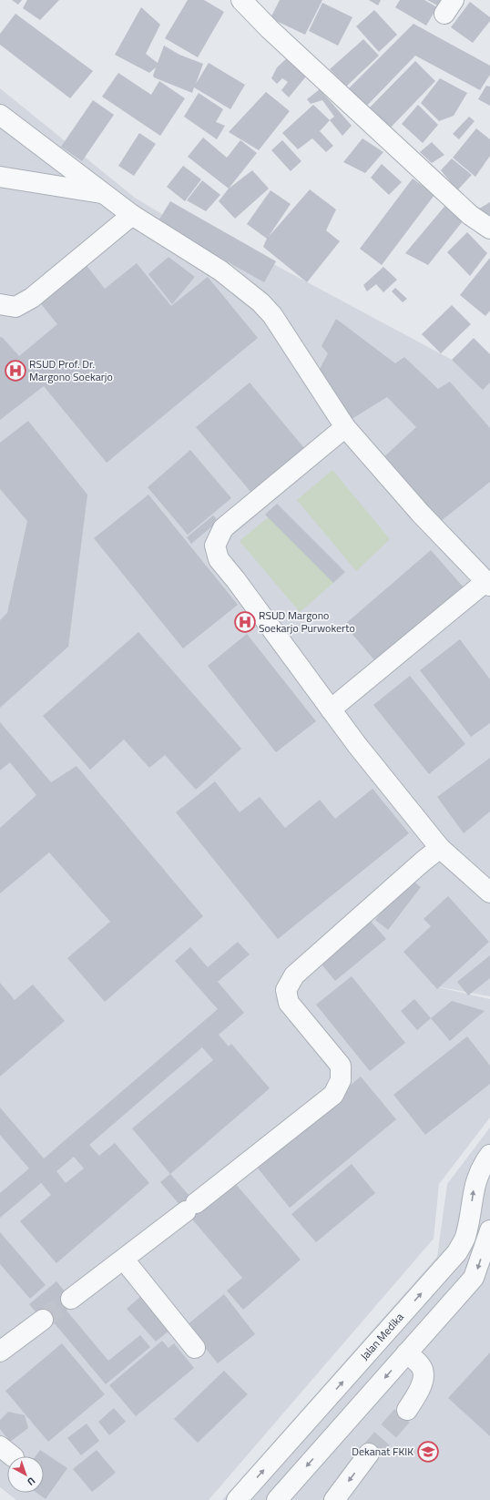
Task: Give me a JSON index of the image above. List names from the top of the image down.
{
  "streets": {
    "street": ["Jalan Medika"]
  },
  "places": {
    "hospital": ["RSUD Prof. Dr. Margono Soekarjo", "RSUD Margono Soekarjo Purwokerto"],
    "school or university": ["Dekanat FKIK"]
  },
  "north": "bottom right"
}
